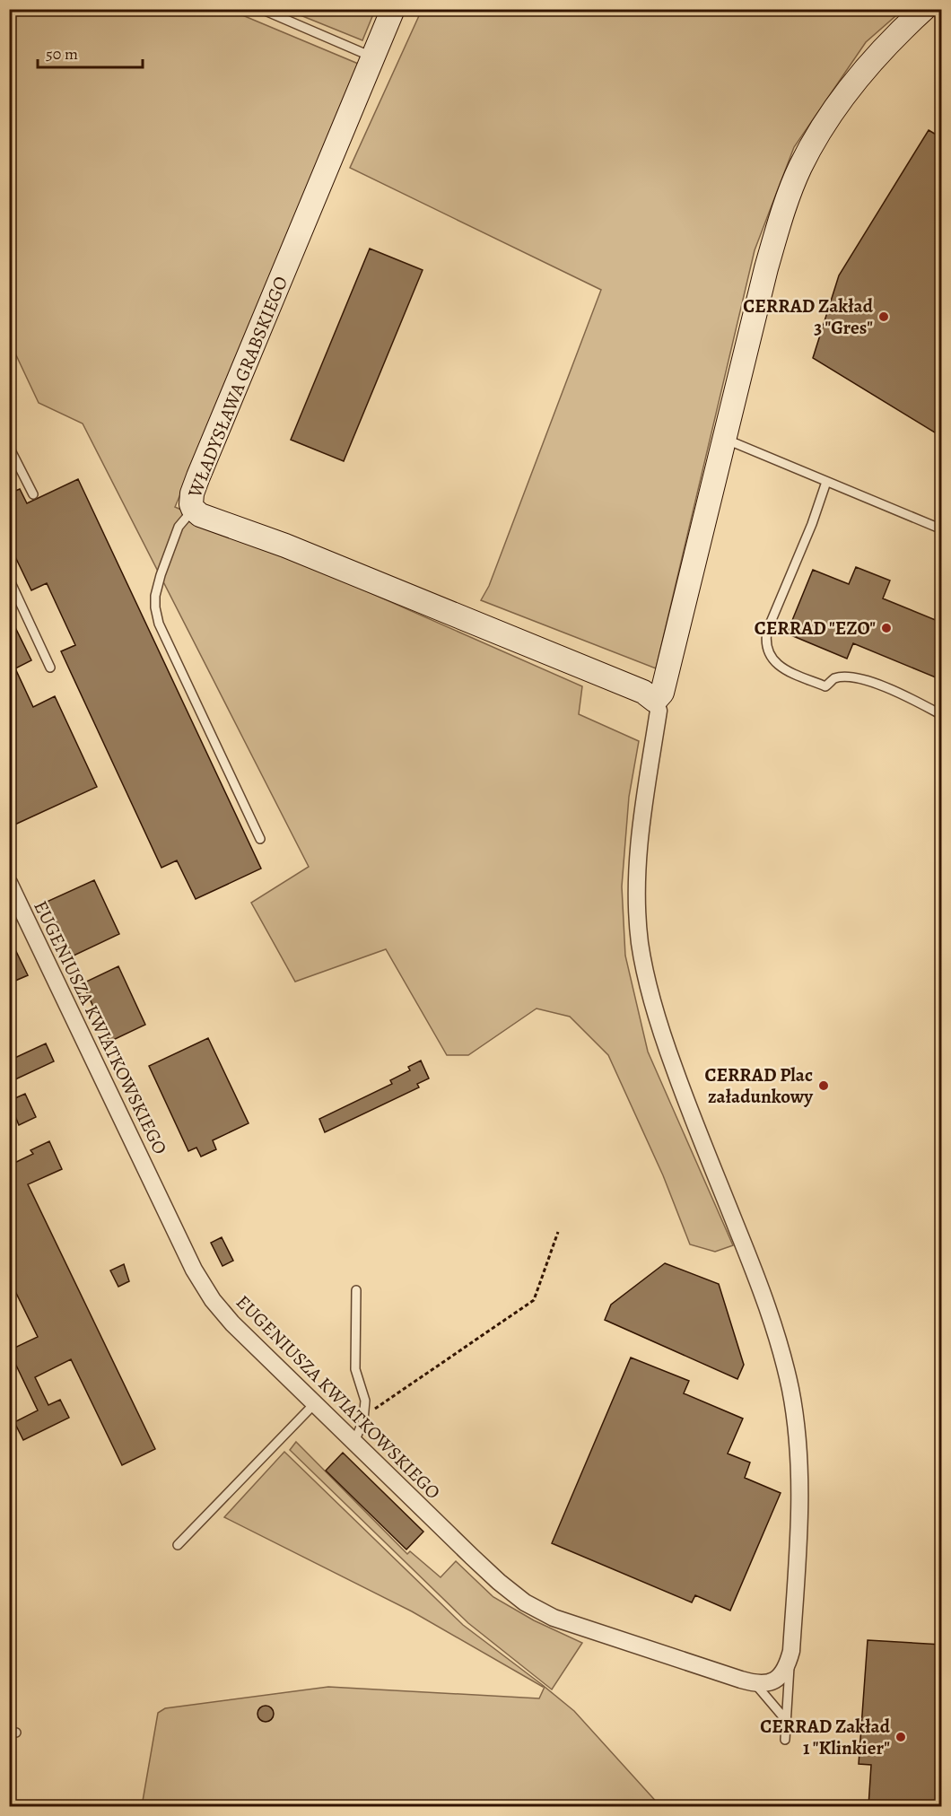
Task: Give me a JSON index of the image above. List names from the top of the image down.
{
  "streets": {
    "street": ["WŁADYSŁAWA GRABSKIEGO", "EUGENIUSZA KWIATKOWSKIEGO"]
  },
  "places": [
    "CERRAD Zakład 3 \"Gres\"",
    "CERRAD \"EZO\"",
    "CERRAD Plac załadunkowy",
    "CERRAD Zakład 1 \"Klinkier\""
  ],
  "scale_bar": "50 m"
}
